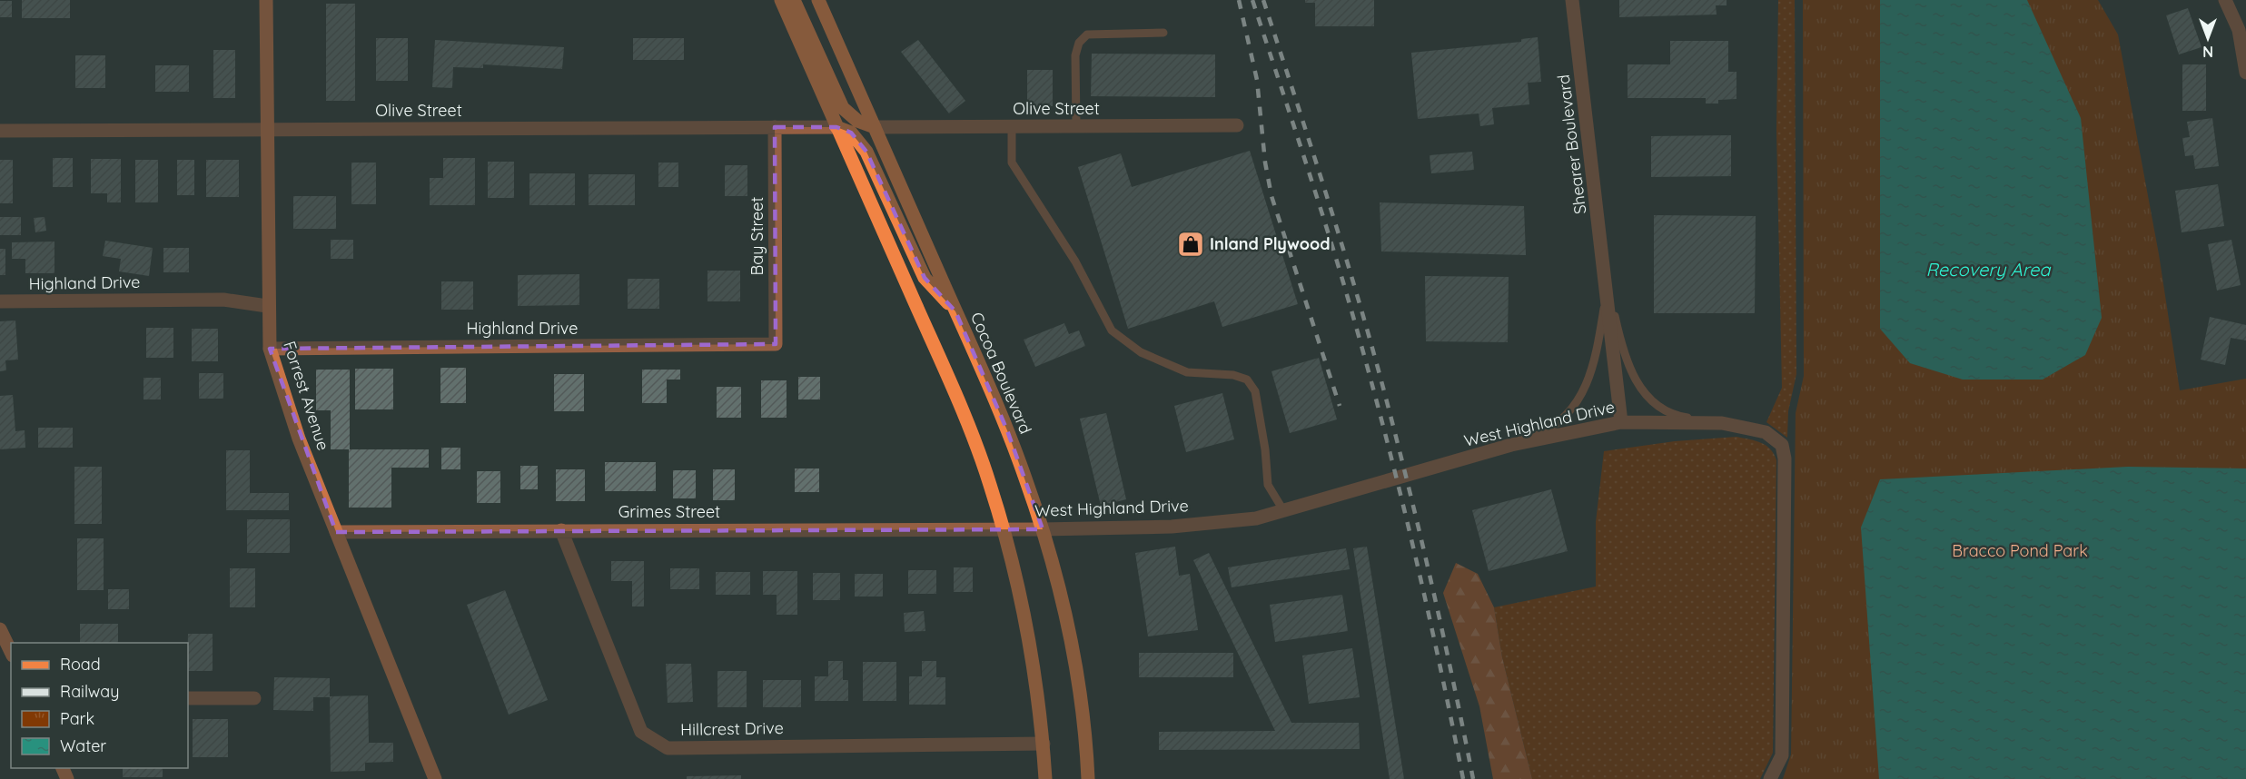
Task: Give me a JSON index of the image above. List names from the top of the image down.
{
  "streets": {
    "main road": ["Cocoa Boulevard"],
    "street": [
      "Olive Street",
      "Shearer Boulevard",
      "Bay Street",
      "Highland Drive",
      "Forrest Avenue",
      "West Highland Drive",
      "Grimes Street",
      "Hillcrest Drive"
    ]
  },
  "crossings": [
    ["Olive Street", "Bay Street"],
    ["Olive Street", "Cocoa Boulevard"],
    ["Olive Street", "Forrest Avenue"],
    ["Shearer Boulevard", "West Highland Drive"],
    ["Bay Street", "Highland Drive"],
    ["Highland Drive", "Forrest Avenue"],
    ["Cocoa Boulevard", "West Highland Drive"],
    ["Forrest Avenue", "Grimes Street"],
    ["West Highland Drive", "Grimes Street"],
    ["Grimes Street", "Hillcrest Drive"]
  ],
  "water": ["Recovery Area"],
  "parks": ["Bracco Pond Park"],
  "places": {
    "shop": ["Inland Plywood"]
  },
  "legend": [
    "Road",
    "Railway",
    "Park",
    "Water"
  ],
  "north": "bottom"
}
